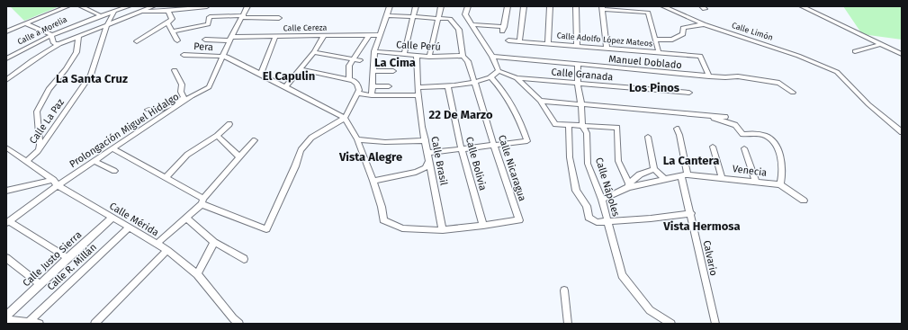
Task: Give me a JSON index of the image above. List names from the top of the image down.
{
  "streets": {
    "street": [
      "Calle Cereza",
      "Calle a Morelia",
      "Calle Limón",
      "Calle Adolfo López Mateos",
      "Calle Perú",
      "Pera",
      "Manuel Doblado",
      "Calle Granada",
      "Calle La Paz",
      "Prolongación Miguel Hidalgo",
      "Calle Brasil",
      "Calle Bolivia",
      "Calle Nicaragua",
      "Venecia",
      "Calle Nápoles",
      "Calle Mérida",
      "Calvario",
      "Calle Justo Sierra",
      "Calle R. Millán"
    ]
  },
  "crossings": [
    ["Calle Cereza", "Prolongación Miguel Hidalgo"],
    ["Calle a Morelia", "Calle La Paz"],
    ["Calle Adolfo López Mateos", "Manuel Doblado"],
    ["Calle Perú", "Calle Brasil"],
    ["Calle Perú", "Calle Nicaragua"],
    ["Pera", "Prolongación Miguel Hidalgo"],
    ["Manuel Doblado", "Calle Nápoles"],
    ["Calle Granada", "Calle Nápoles"],
    ["Calle La Paz", "Calle Mérida"],
    ["Prolongación Miguel Hidalgo", "Calle Mérida"],
    ["Calle Bolivia", "Calle Nicaragua"],
    ["Venecia", "Calvario"],
    ["Calle Mérida", "Calle Justo Sierra"],
    ["Calle Mérida", "Calle R. Millán"]
  ],
  "districts": [
    "La Cima",
    "El Capulin",
    "La Santa Cruz",
    "Los Pinos",
    "22 De Marzo",
    "Vista Alegre",
    "La Cantera",
    "Vista Hermosa"
  ]
}
